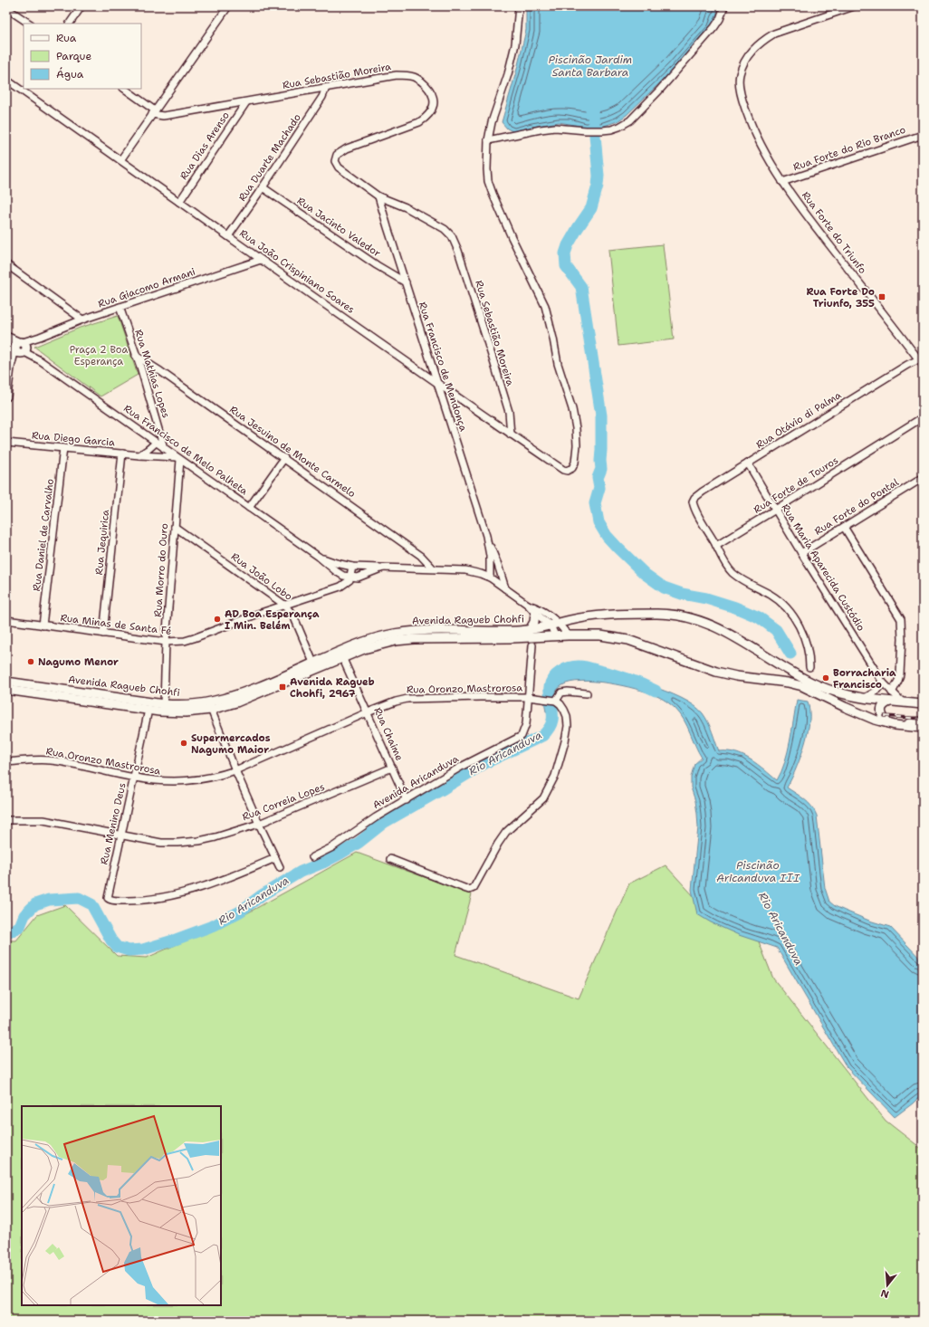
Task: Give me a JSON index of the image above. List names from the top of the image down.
{
  "streets": {
    "main road": ["Rua Francisco de Melo Palheta", "Avenida Ragueb Chohfi"],
    "street": [
      "Rua Sebastião Moreira",
      "Rua Dias Arenso",
      "Rua Forte do Rio Branco",
      "Rua Duarte Machado",
      "Rua Jacinto Valedor",
      "Rua Forte do Triunfo",
      "Rua João Crispiniano Soares",
      "Rua Giacomo Armani",
      "Rua Francisco de Mendonça",
      "Rua Mathias Lopes",
      "Rua Otávio di Palma",
      "Rua Diego Garcia",
      "Rua Jesuino de Monte Carmelo",
      "Rua Forte de Touros",
      "Rua Forte do Pontal",
      "Rua Daniel de Carvalho",
      "Rua Jequirica",
      "Rua Maria Aparecida Custódio",
      "Rua Morro do Ouro",
      "Rua João Lobo",
      "Rua Minas de Santa Fé",
      "Rua Oronzo Mastrorosa",
      "Rua Chaime",
      "Avenida Aricanduva",
      "Rua Correia Lopes",
      "Rua Menino Deus"
    ]
  },
  "crossings": [
    ["Rua Sebastião Moreira", "Rua Dias Arenso"],
    ["Rua Sebastião Moreira", "Rua Duarte Machado"],
    ["Rua Sebastião Moreira", "Rua João Crispiniano Soares"],
    ["Rua Sebastião Moreira", "Rua Francisco de Mendonça"],
    ["Rua Dias Arenso", "Rua João Crispiniano Soares"],
    ["Rua Forte do Rio Branco", "Rua Forte do Triunfo"],
    ["Rua Duarte Machado", "Rua Jacinto Valedor"],
    ["Rua Duarte Machado", "Rua João Crispiniano Soares"],
    ["Rua Jacinto Valedor", "Rua Francisco de Mendonça"],
    ["Rua Forte do Triunfo", "Rua Otávio di Palma"],
    ["Rua João Crispiniano Soares", "Rua Giacomo Armani"],
    ["Rua João Crispiniano Soares", "Rua Francisco de Mendonça"],
    ["Rua Giacomo Armani", "Rua Mathias Lopes"],
    ["Rua Giacomo Armani", "Rua Francisco de Melo Palheta"],
    ["Rua Francisco de Mendonça", "Rua Francisco de Melo Palheta"],
    ["Rua Mathias Lopes", "Rua Francisco de Melo Palheta"],
    ["Rua Mathias Lopes", "Rua Jesuino de Monte Carmelo"],
    ["Rua Otávio di Palma", "Rua Forte de Touros"],
    ["Rua Otávio di Palma", "Rua Maria Aparecida Custódio"],
    ["Rua Diego Garcia", "Rua Francisco de Melo Palheta"],
    ["Rua Diego Garcia", "Rua Daniel de Carvalho"],
    ["Rua Diego Garcia", "Rua Jequirica"],
    ["Rua Diego Garcia", "Rua Morro do Ouro"],
    ["Rua Francisco de Melo Palheta", "Rua Jesuino de Monte Carmelo"],
    ["Rua Francisco de Melo Palheta", "Rua Morro do Ouro"],
    ["Rua Francisco de Melo Palheta", "Avenida Ragueb Chohfi"],
    ["Rua Francisco de Melo Palheta", "Rua Minas de Santa Fé"],
    ["Rua Forte de Touros", "Rua Maria Aparecida Custódio"],
    ["Rua Forte do Pontal", "Rua Maria Aparecida Custódio"],
    ["Rua Daniel de Carvalho", "Rua Minas de Santa Fé"],
    ["Rua Jequirica", "Rua Minas de Santa Fé"],
    ["Rua Maria Aparecida Custódio", "Avenida Ragueb Chohfi"],
    ["Rua Morro do Ouro", "Rua João Lobo"],
    ["Rua Morro do Ouro", "Avenida Ragueb Chohfi"],
    ["Rua Morro do Ouro", "Rua Minas de Santa Fé"],
    ["Rua João Lobo", "Avenida Ragueb Chohfi"],
    ["Rua João Lobo", "Rua Minas de Santa Fé"],
    ["Avenida Ragueb Chohfi", "Rua Chaime"],
    ["Avenida Ragueb Chohfi", "Rua Menino Deus"],
    ["Rua Oronzo Mastrorosa", "Rua Chaime"],
    ["Rua Oronzo Mastrorosa", "Avenida Aricanduva"],
    ["Rua Oronzo Mastrorosa", "Rua Menino Deus"],
    ["Rua Chaime", "Avenida Aricanduva"],
    ["Rua Chaime", "Rua Correia Lopes"],
    ["Rua Correia Lopes", "Rua Menino Deus"]
  ],
  "water": ["Piscinão Jardim Santa Barbara", "Rio Aricanduva", "Piscinão Aricanduva III"],
  "parks": ["Praça 2 Boa Esperança"],
  "places": {
    "transit": ["Rua Forte Do Triunfo, 355", "Avenida Ragueb Chohfi, 2967"],
    "other": [
      "AD Boa Esperança I Min. Belém",
      "Nagumo Menor",
      "Borracharia Francisco",
      "Supermercados Nagumo Maior"
    ]
  },
  "legend": ["Rua", "Parque", "Água"],
  "north": "bottom"
}
